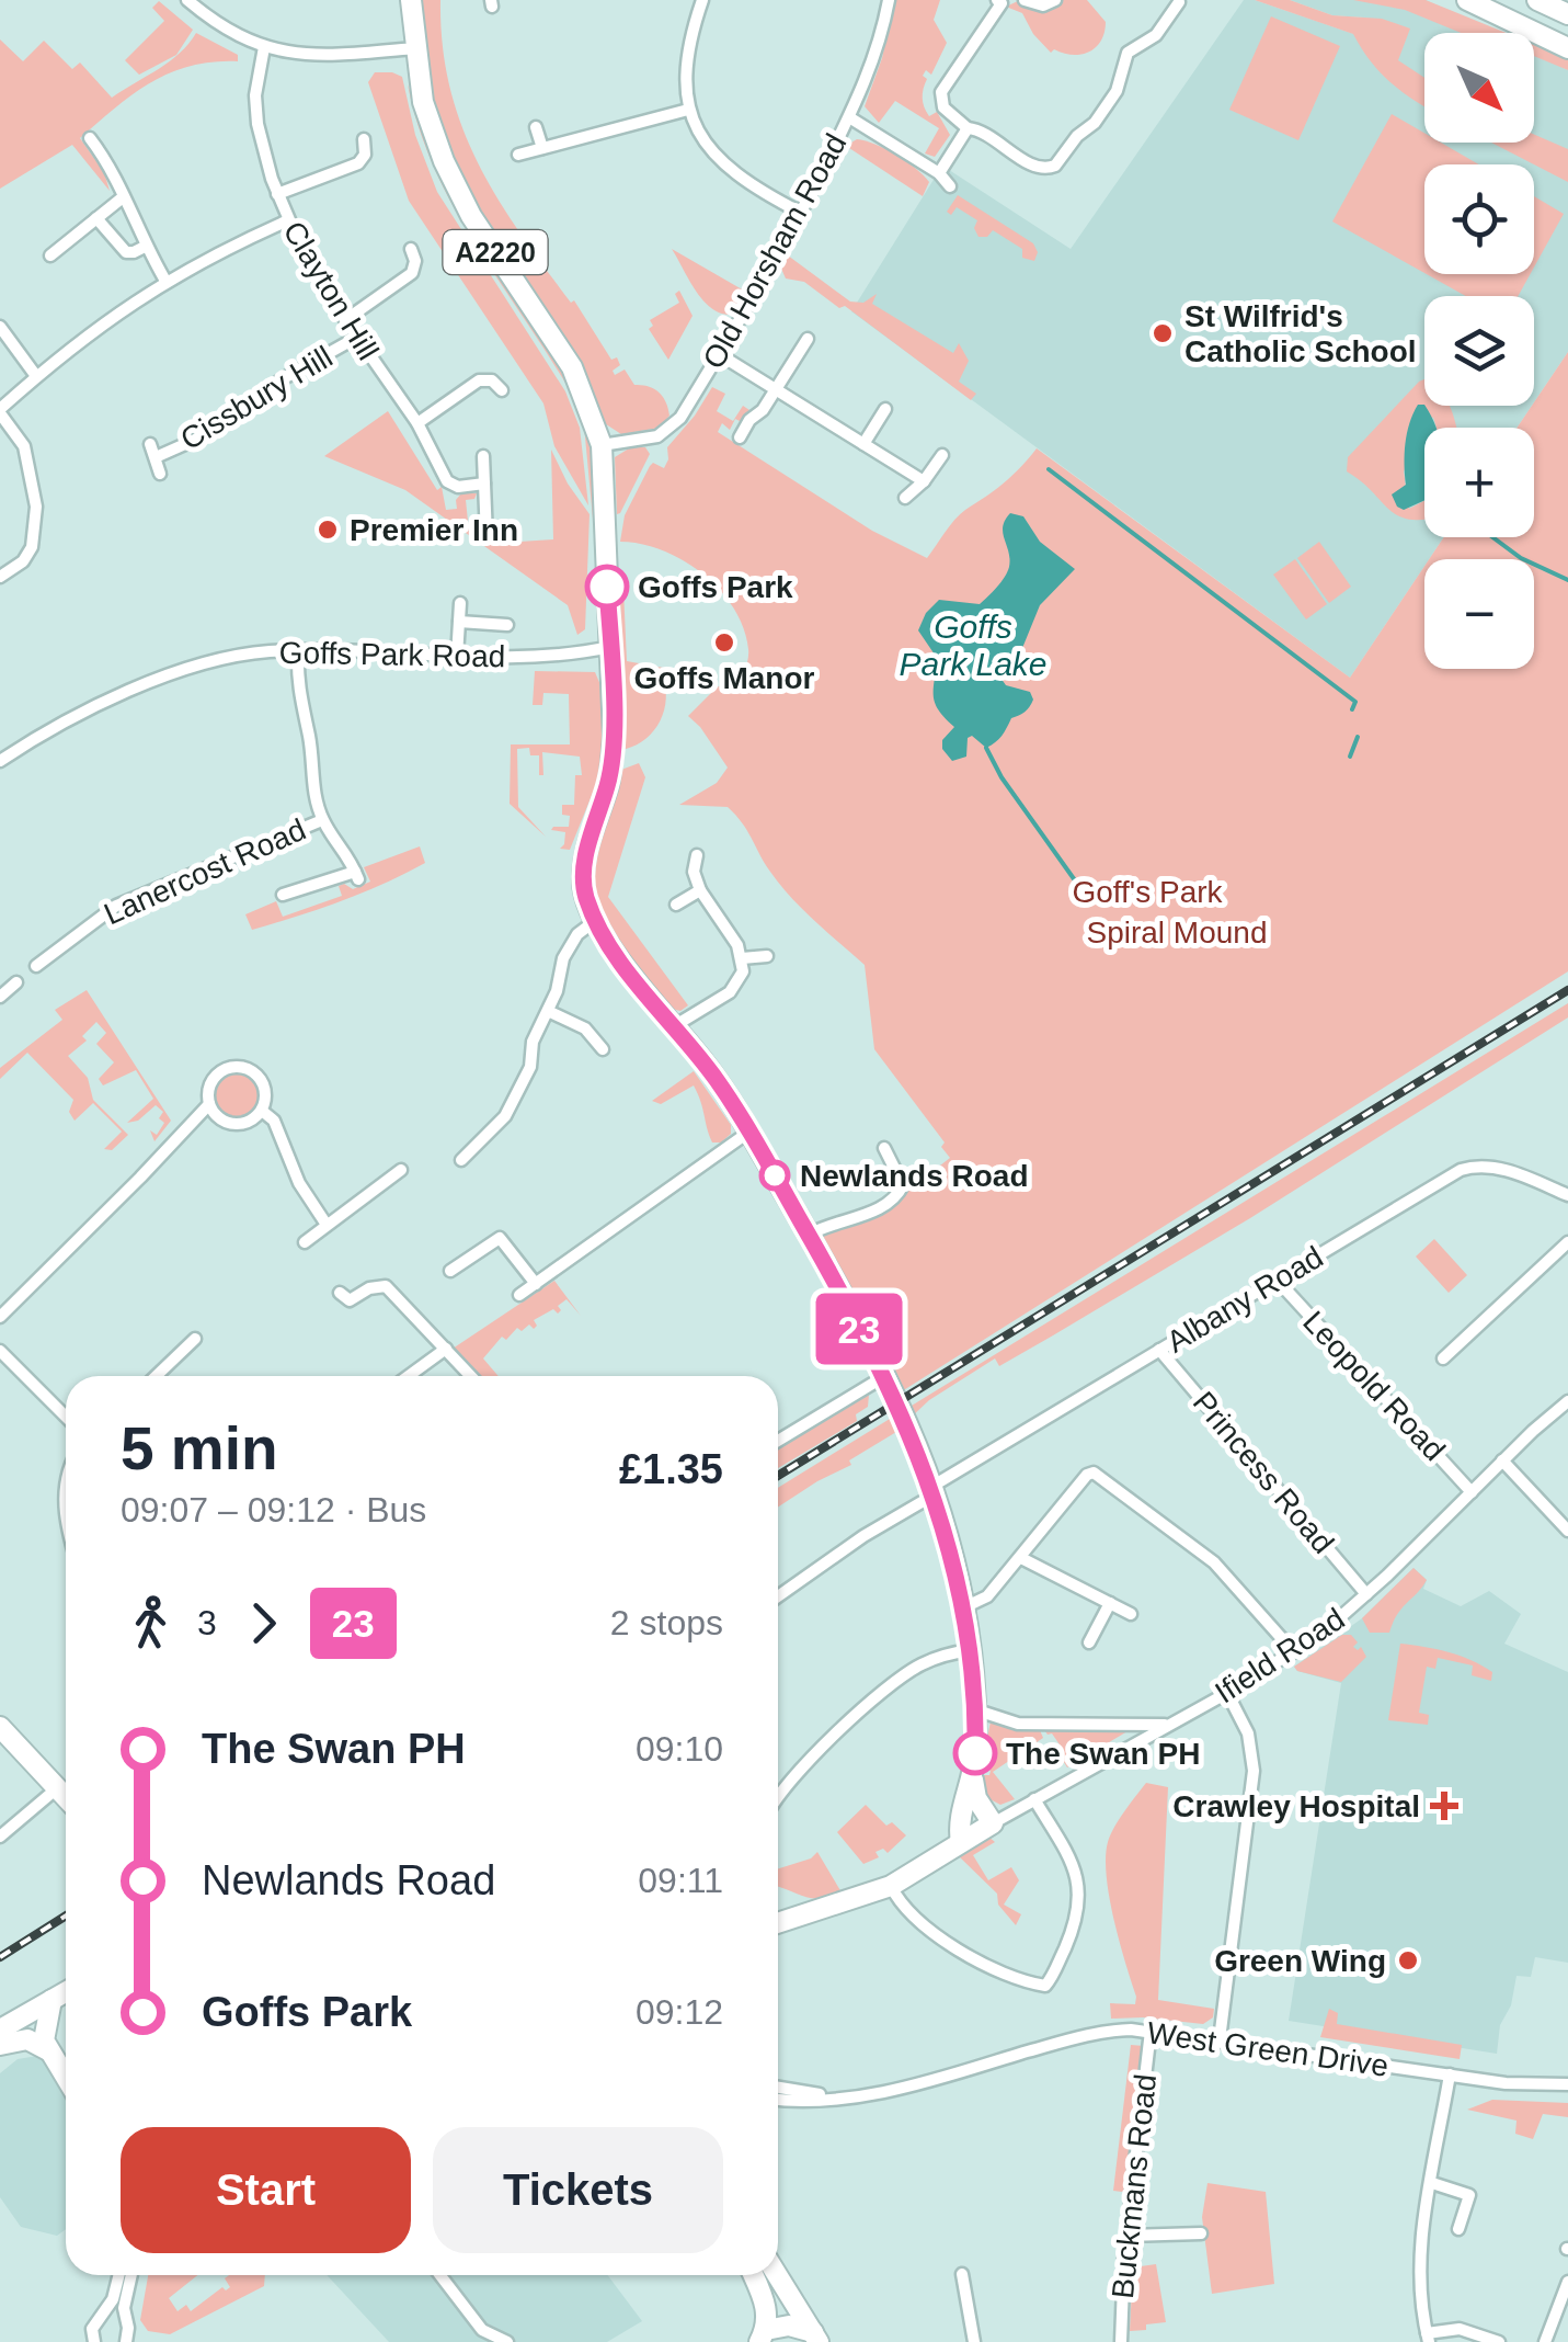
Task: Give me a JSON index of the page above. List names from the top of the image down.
{
  "streets": {
    "main road": ["A2220", "Ifield Road"],
    "street": [
      "Old Horsham Road",
      "Clayton Hill",
      "Cissbury Hill",
      "Goffs Park Road",
      "Lanercost Road",
      "Albany Road",
      "Leopold Road",
      "Princess Road",
      "West Green Drive",
      "Buckmans Road"
    ]
  },
  "crossings": [
    ["Old Horsham Road", "A2220"],
    ["A2220", "Goffs Park Road"],
    ["A2220", "Albany Road"],
    ["A2220", "Ifield Road"],
    ["Clayton Hill", "Cissbury Hill"],
    ["Albany Road", "Leopold Road"],
    ["Albany Road", "Princess Road"],
    ["Leopold Road", "Ifield Road"],
    ["Princess Road", "Ifield Road"],
    ["West Green Drive", "Buckmans Road"]
  ],
  "water": ["Goffs Park Lake"],
  "parks": ["Goff's Park", "Spiral Mound"],
  "places": {
    "other": [
      "St Wilfrid's Catholic School",
      "Premier Inn",
      "Goffs Park",
      "Goffs Manor",
      "Newlands Road",
      "The Swan PH",
      "Green Wing"
    ],
    "health": ["Crawley Hospital"]
  },
  "lines": ["bus line 23"],
  "north": "bottom right",
  "page": {
    "on_map": "23",
    "map_buttons": ["+", "−"],
    "heading": ["5 min", "09:07 – 09:12 · Bus", "£1.35"],
    "legs": ["3", "23", "2 stops"],
    "list": [
      {
        "name": "The Swan PH",
        "value": "09:10"
      },
      {
        "name": "Newlands Road",
        "value": "09:11"
      },
      {
        "name": "Goffs Park",
        "value": "09:12"
      }
    ],
    "buttons": ["Start", "Tickets"]
  }
}
